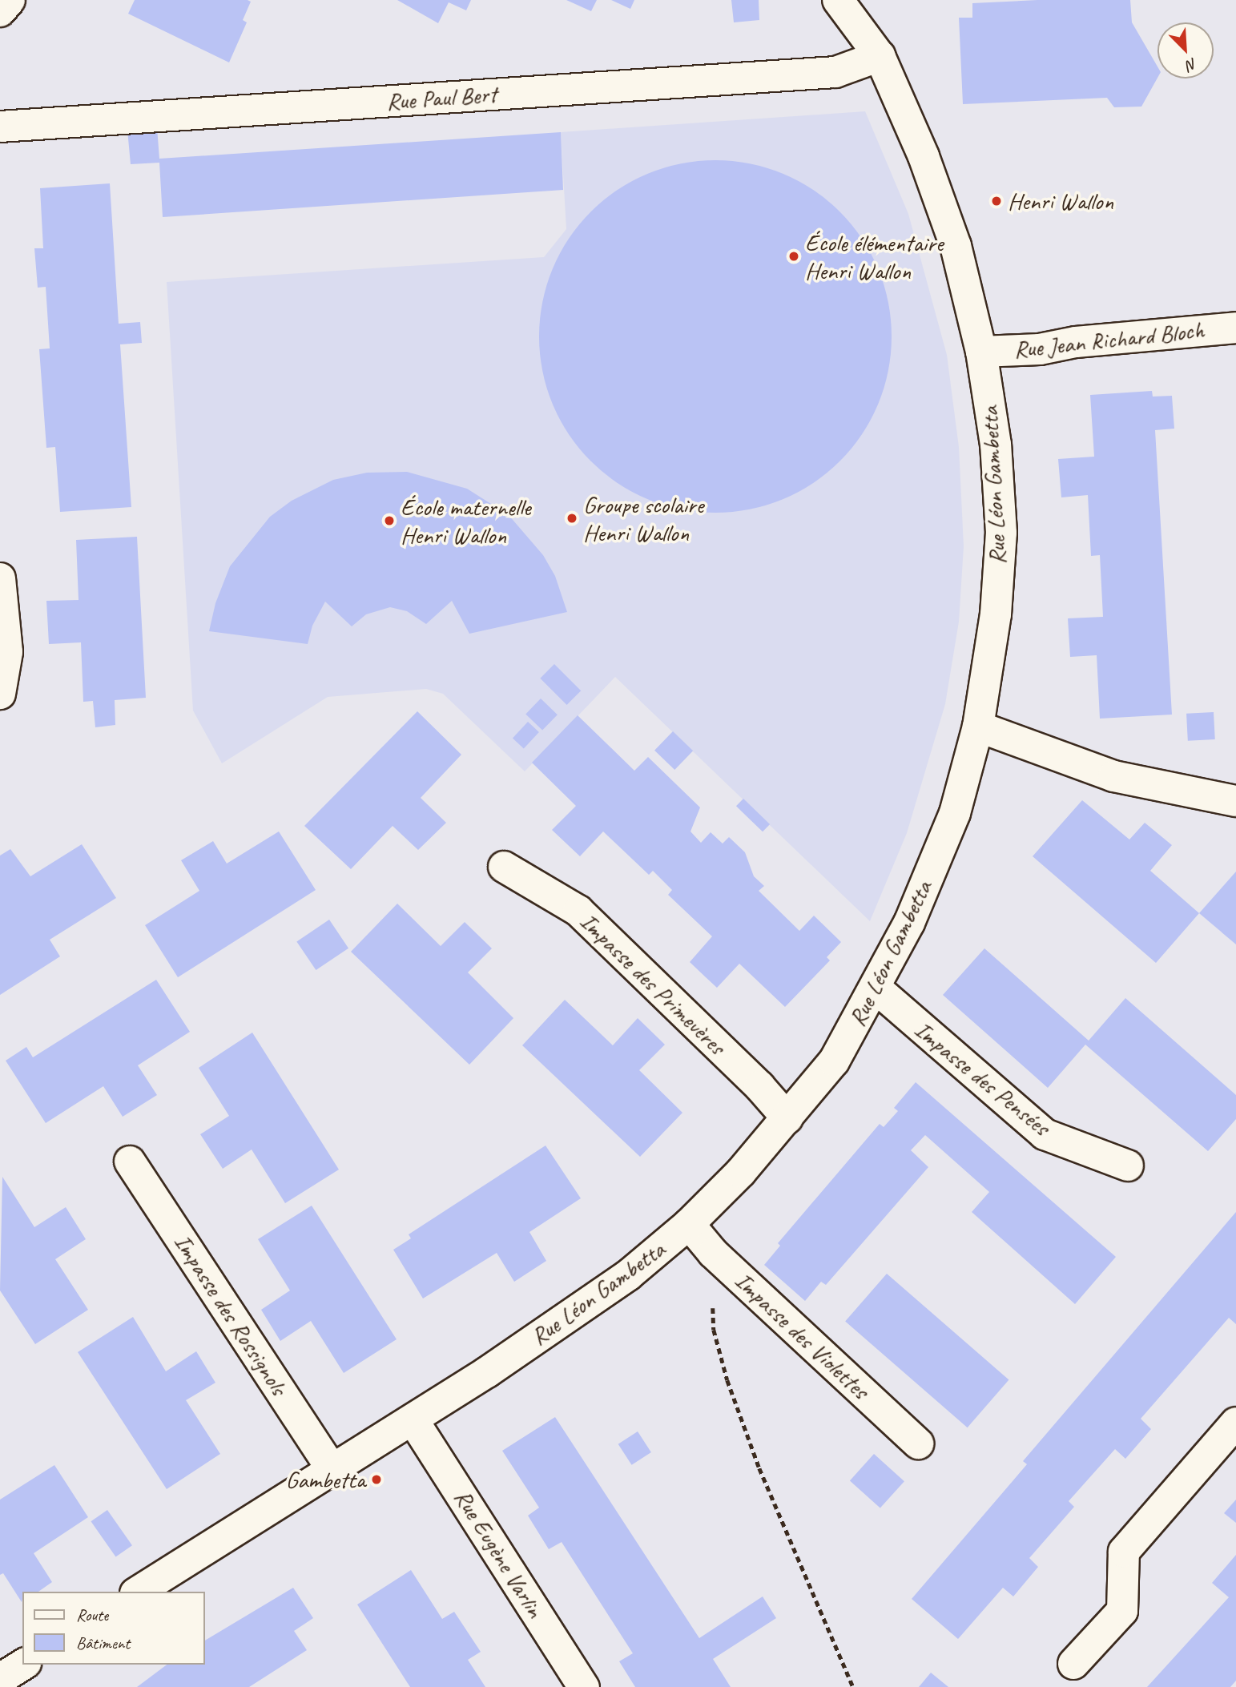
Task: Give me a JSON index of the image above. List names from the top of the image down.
{
  "streets": {
    "street": [
      "Rue Paul Bert",
      "Rue Jean Richard Bloch",
      "Rue Léon Gambetta",
      "Impasse des Primevères",
      "Impasse des Pensées",
      "Impasse des Rossignols",
      "Impasse des Violettes",
      "Rue Eugène Varlin"
    ]
  },
  "crossings": [
    ["Rue Paul Bert", "Rue Léon Gambetta"],
    ["Rue Jean Richard Bloch", "Rue Léon Gambetta"],
    ["Rue Léon Gambetta", "Impasse des Primevères"],
    ["Rue Léon Gambetta", "Impasse des Pensées"],
    ["Rue Léon Gambetta", "Impasse des Rossignols"],
    ["Rue Léon Gambetta", "Impasse des Violettes"],
    ["Rue Léon Gambetta", "Rue Eugène Varlin"]
  ],
  "places": [
    "Henri Wallon",
    "École élémentaire Henri Wallon",
    "Groupe scolaire Henri Wallon",
    "École maternelle Henri Wallon",
    "Gambetta"
  ],
  "legend": ["Route", "Bâtiment"],
  "north": "bottom right"
}
